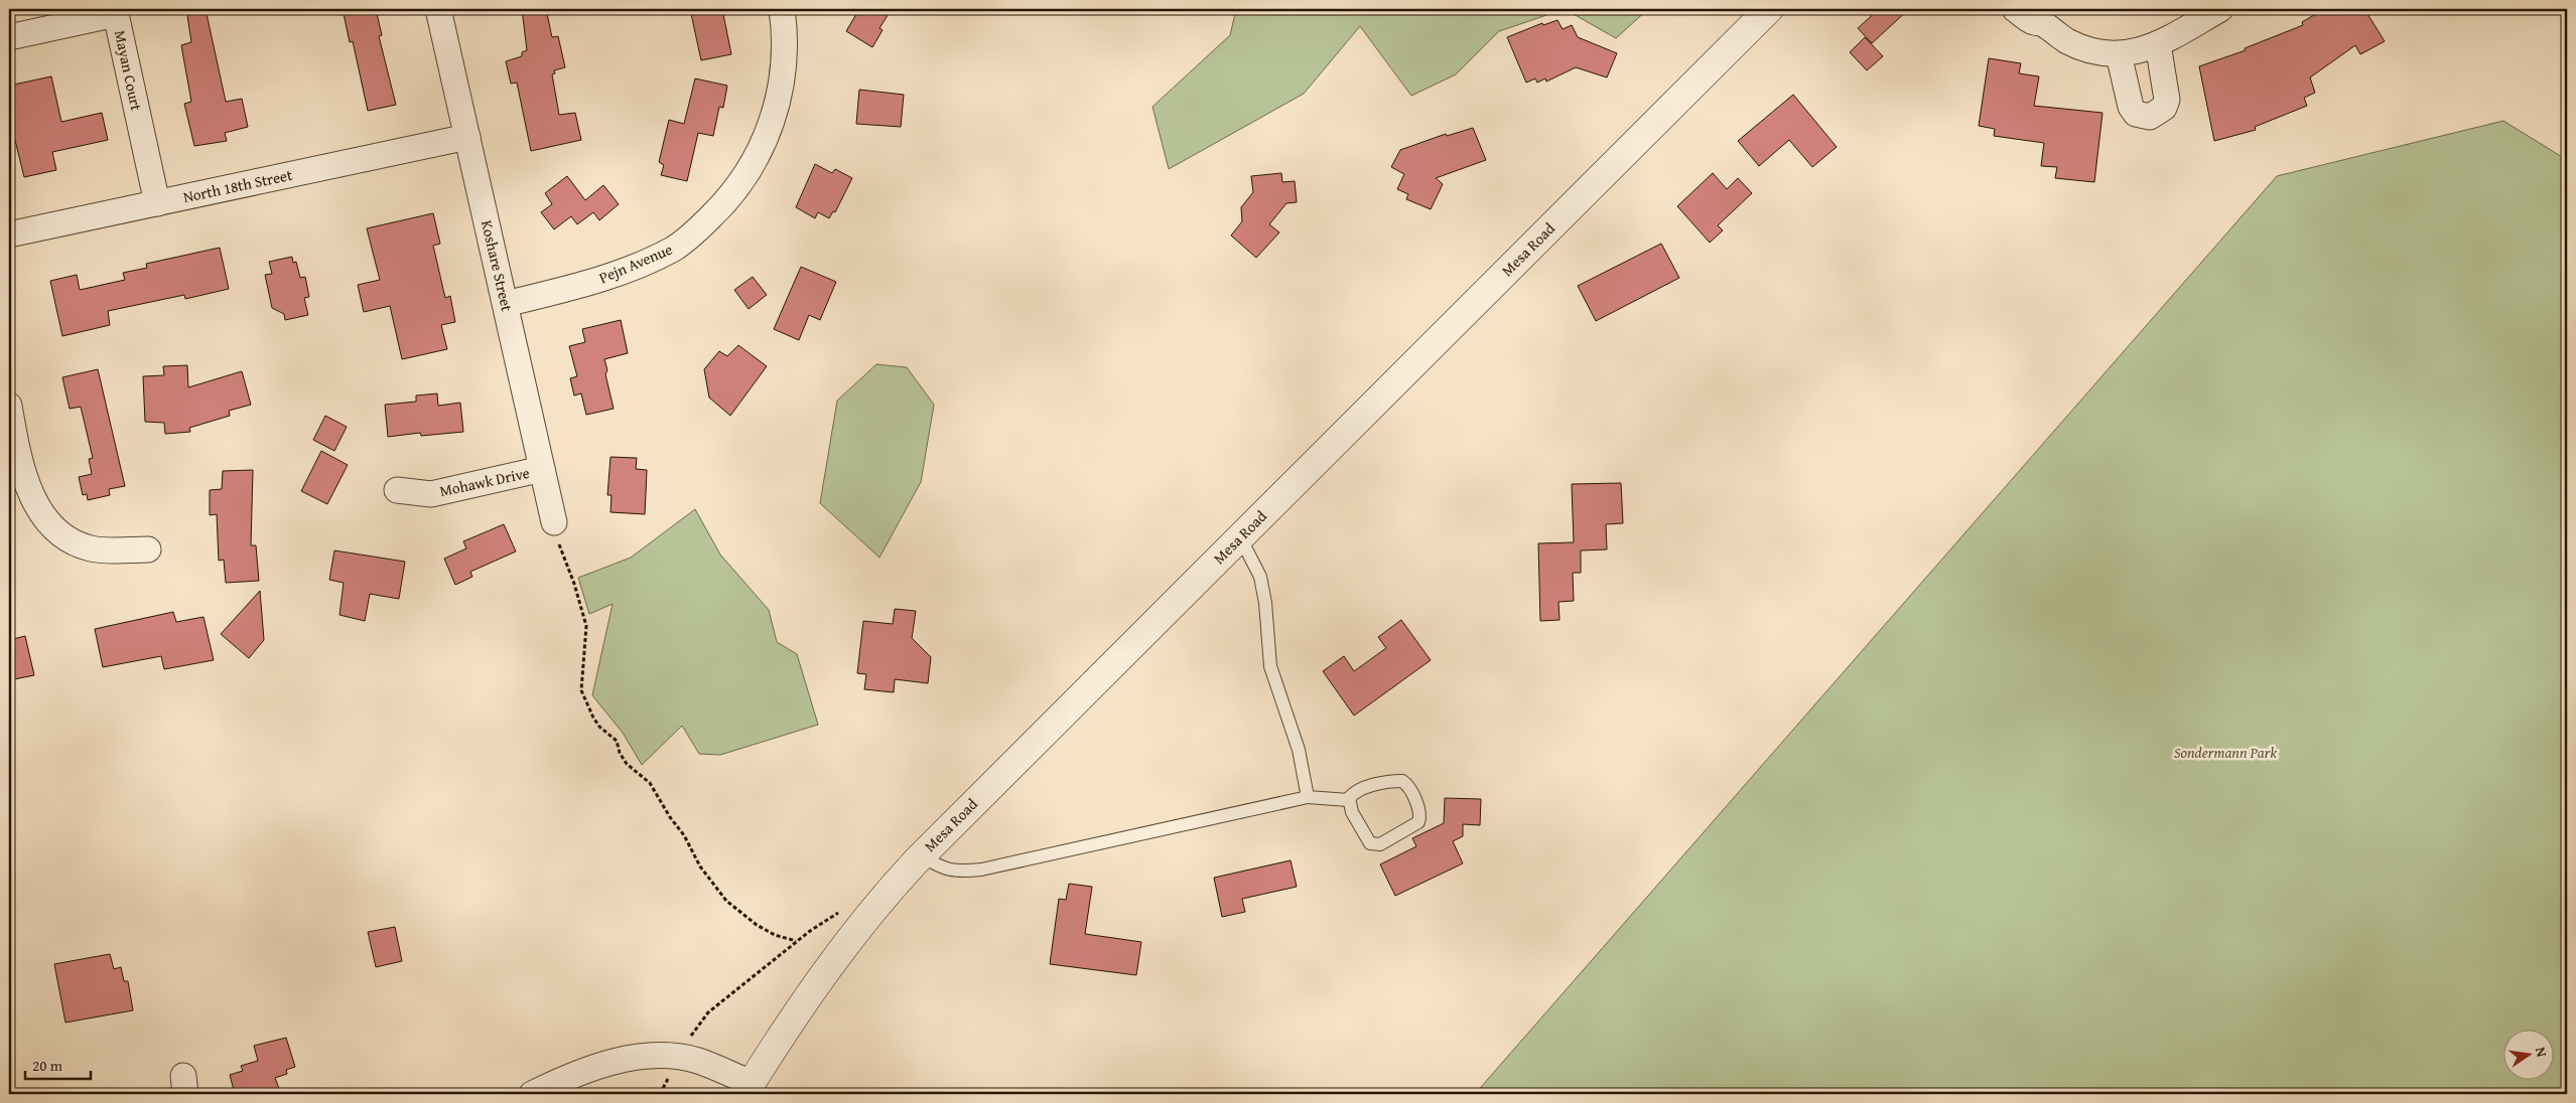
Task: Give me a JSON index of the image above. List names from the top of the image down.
{
  "streets": {
    "main road": ["Mesa Road"],
    "street": [
      "Mayan Court",
      "North 18th Street",
      "Pejn Avenue",
      "Koshare Street",
      "Mohawk Drive"
    ]
  },
  "crossings": [
    ["Mayan Court", "North 18th Street"],
    ["North 18th Street", "Koshare Street"],
    ["Pejn Avenue", "Koshare Street"],
    ["Koshare Street", "Mohawk Drive"]
  ],
  "parks": ["Sondermann Park"],
  "scale_bar": "20 m",
  "north": "right"
}
